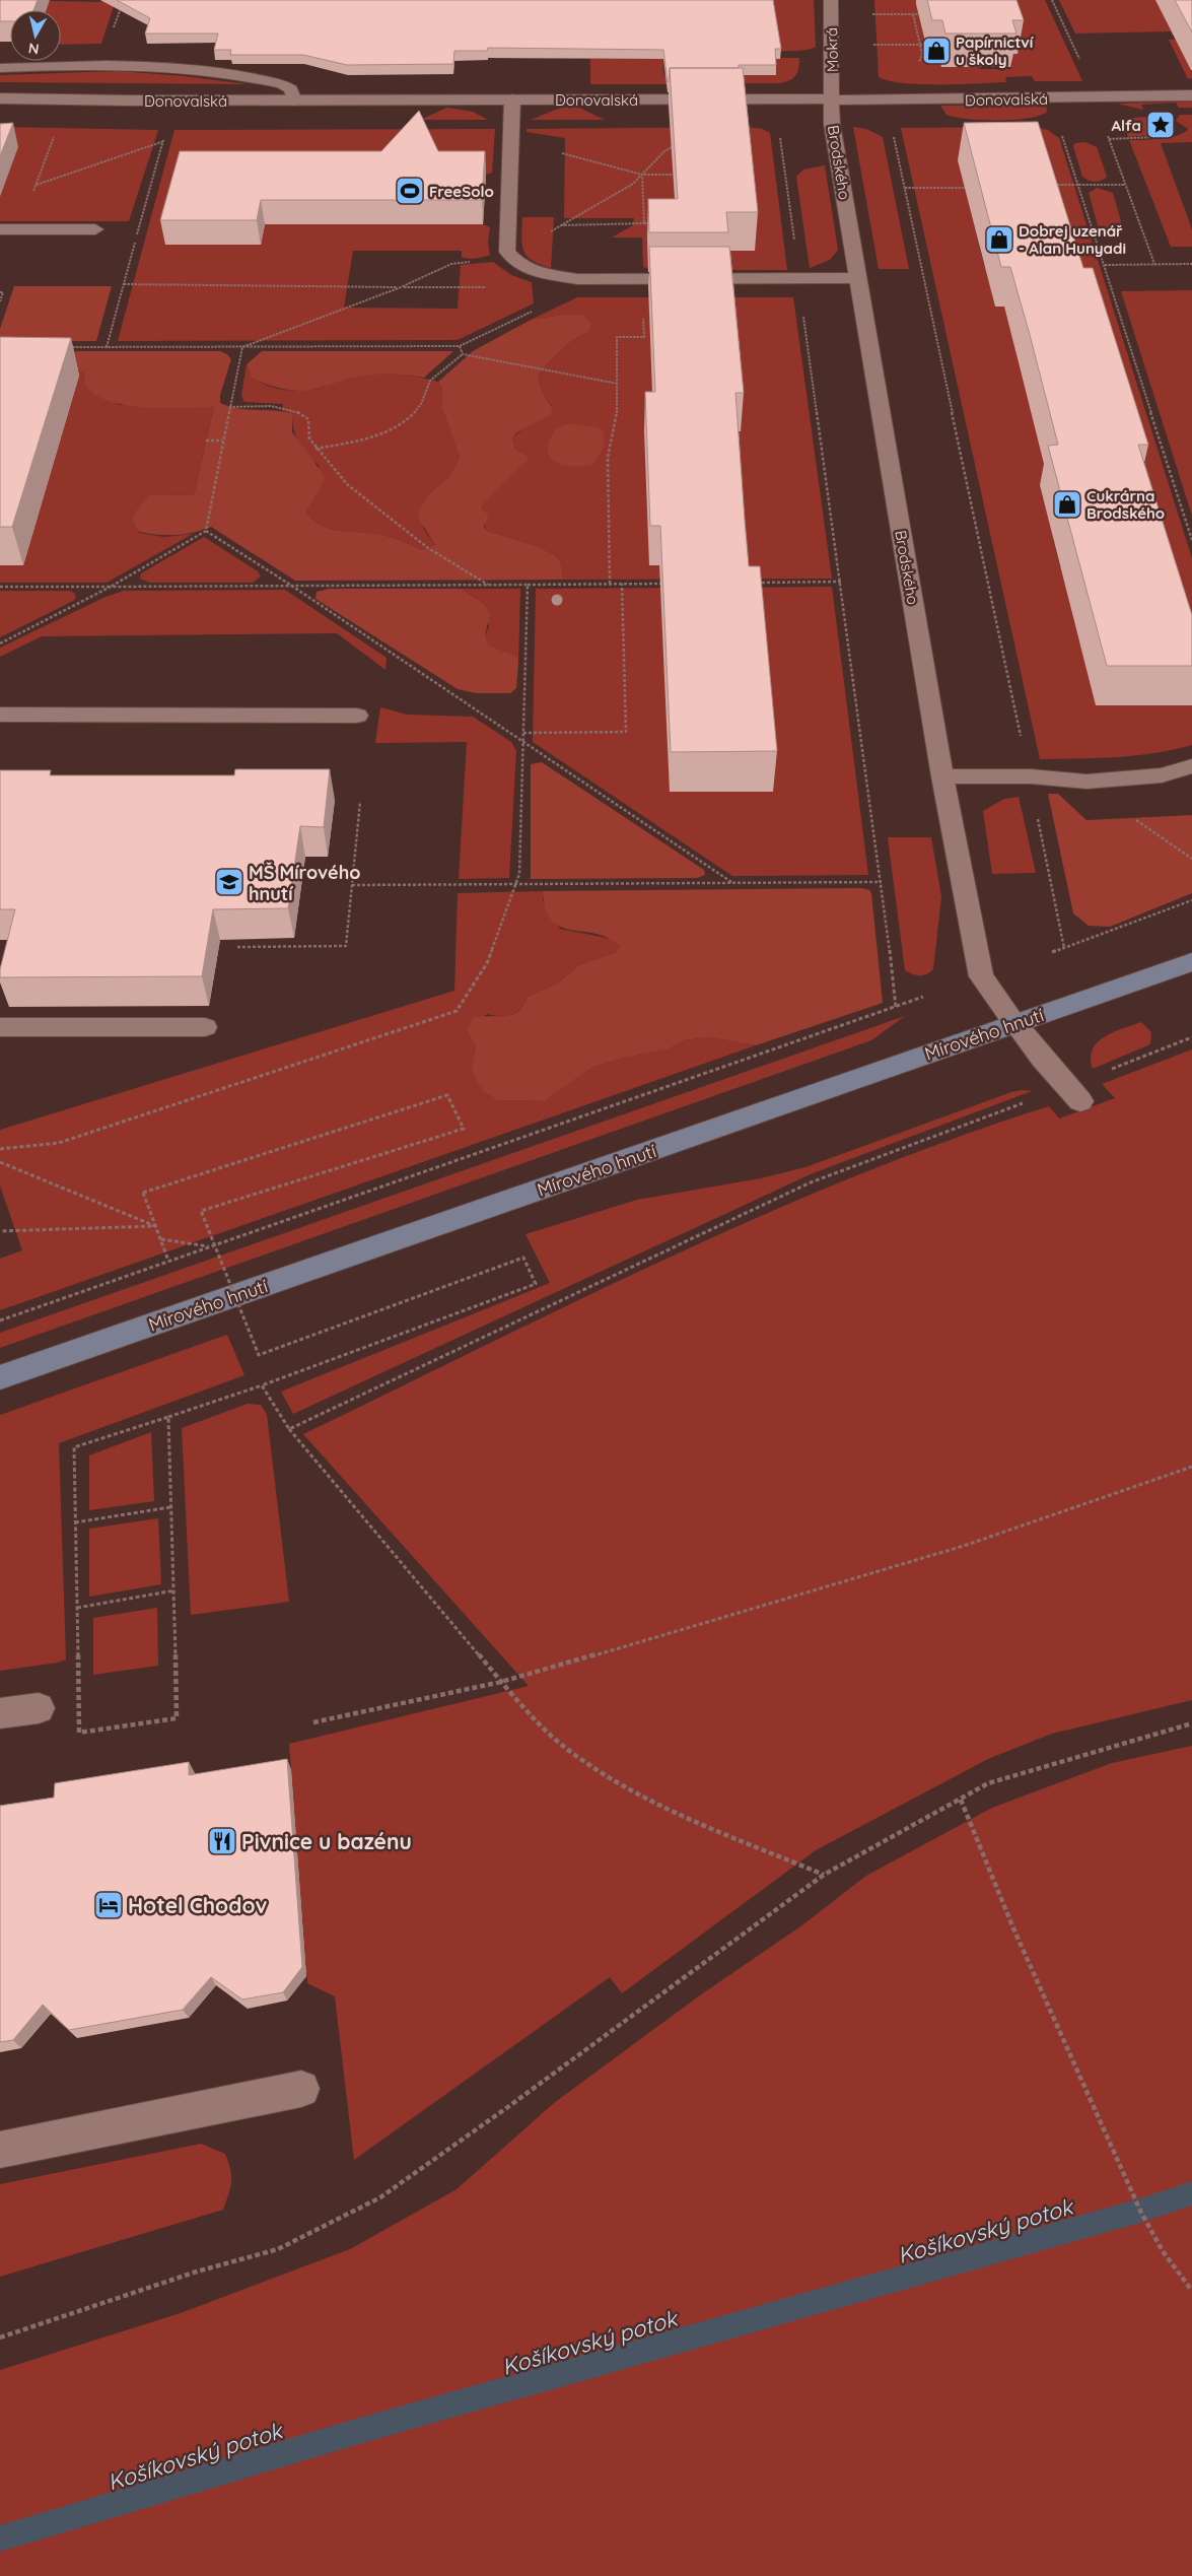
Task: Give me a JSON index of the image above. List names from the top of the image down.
{
  "streets": {
    "main road": ["Mírového hnutí"],
    "street": ["Mokrá", "Donovalská", "Brodského"]
  },
  "crossings": [
    ["Mokrá", "Donovalská"],
    ["Mokrá", "Brodského"],
    ["Donovalská", "Brodského"],
    ["Brodského", "Mírového hnutí"]
  ],
  "water": ["Košíkovský potok"],
  "places": {
    "shop": ["Papírnictví u školy", "Dobrej uzenář - Alan Hunyadi", "Cukrárna Brodského"],
    "place": ["Alfa"],
    "sports": ["FreeSolo"],
    "school or university": ["MŠ Mírového hnutí"],
    "restaurant": ["Pivnice u bazénu"],
    "hotel": ["Hotel Chodov"]
  },
  "north": "bottom"
}
